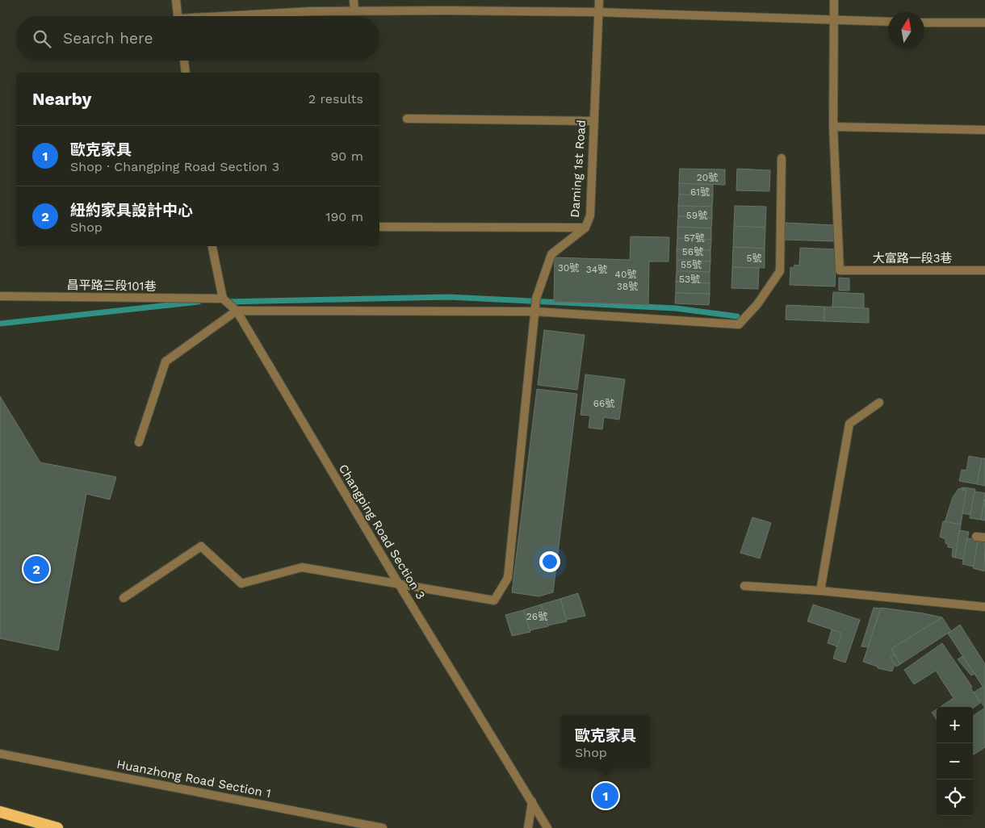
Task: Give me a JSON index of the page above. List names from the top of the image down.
{
  "streets": {
    "street": [
      "Daming 1st Road",
      "大富路一段3巷",
      "昌平路三段101巷",
      "Changping Road Section 3",
      "Huanzhong Road Section 1"
    ]
  },
  "crossings": [
    ["昌平路三段101巷", "Changping Road Section 3"]
  ],
  "house_numbers": [
    "20號",
    "61號",
    "59號",
    "57號",
    "56號",
    "5號",
    "55號",
    "30號",
    "34號",
    "40號",
    "53號",
    "38號",
    "66號",
    "26號"
  ],
  "north": "top",
  "page": {
    "search": "Search here",
    "heading": ["Nearby", "2 results"],
    "list": [
      {
        "mark": "1",
        "name": "歐克家具",
        "note": "Shop · Changping Road Section 3",
        "value": "90 m"
      },
      {
        "mark": "2",
        "name": "紐約家具設計中心",
        "note": "Shop",
        "value": "190 m"
      }
    ],
    "pins": ["2", "1"],
    "map_buttons": ["+", "−"],
    "popup": ["歐克家具", "Shop"]
  }
}
